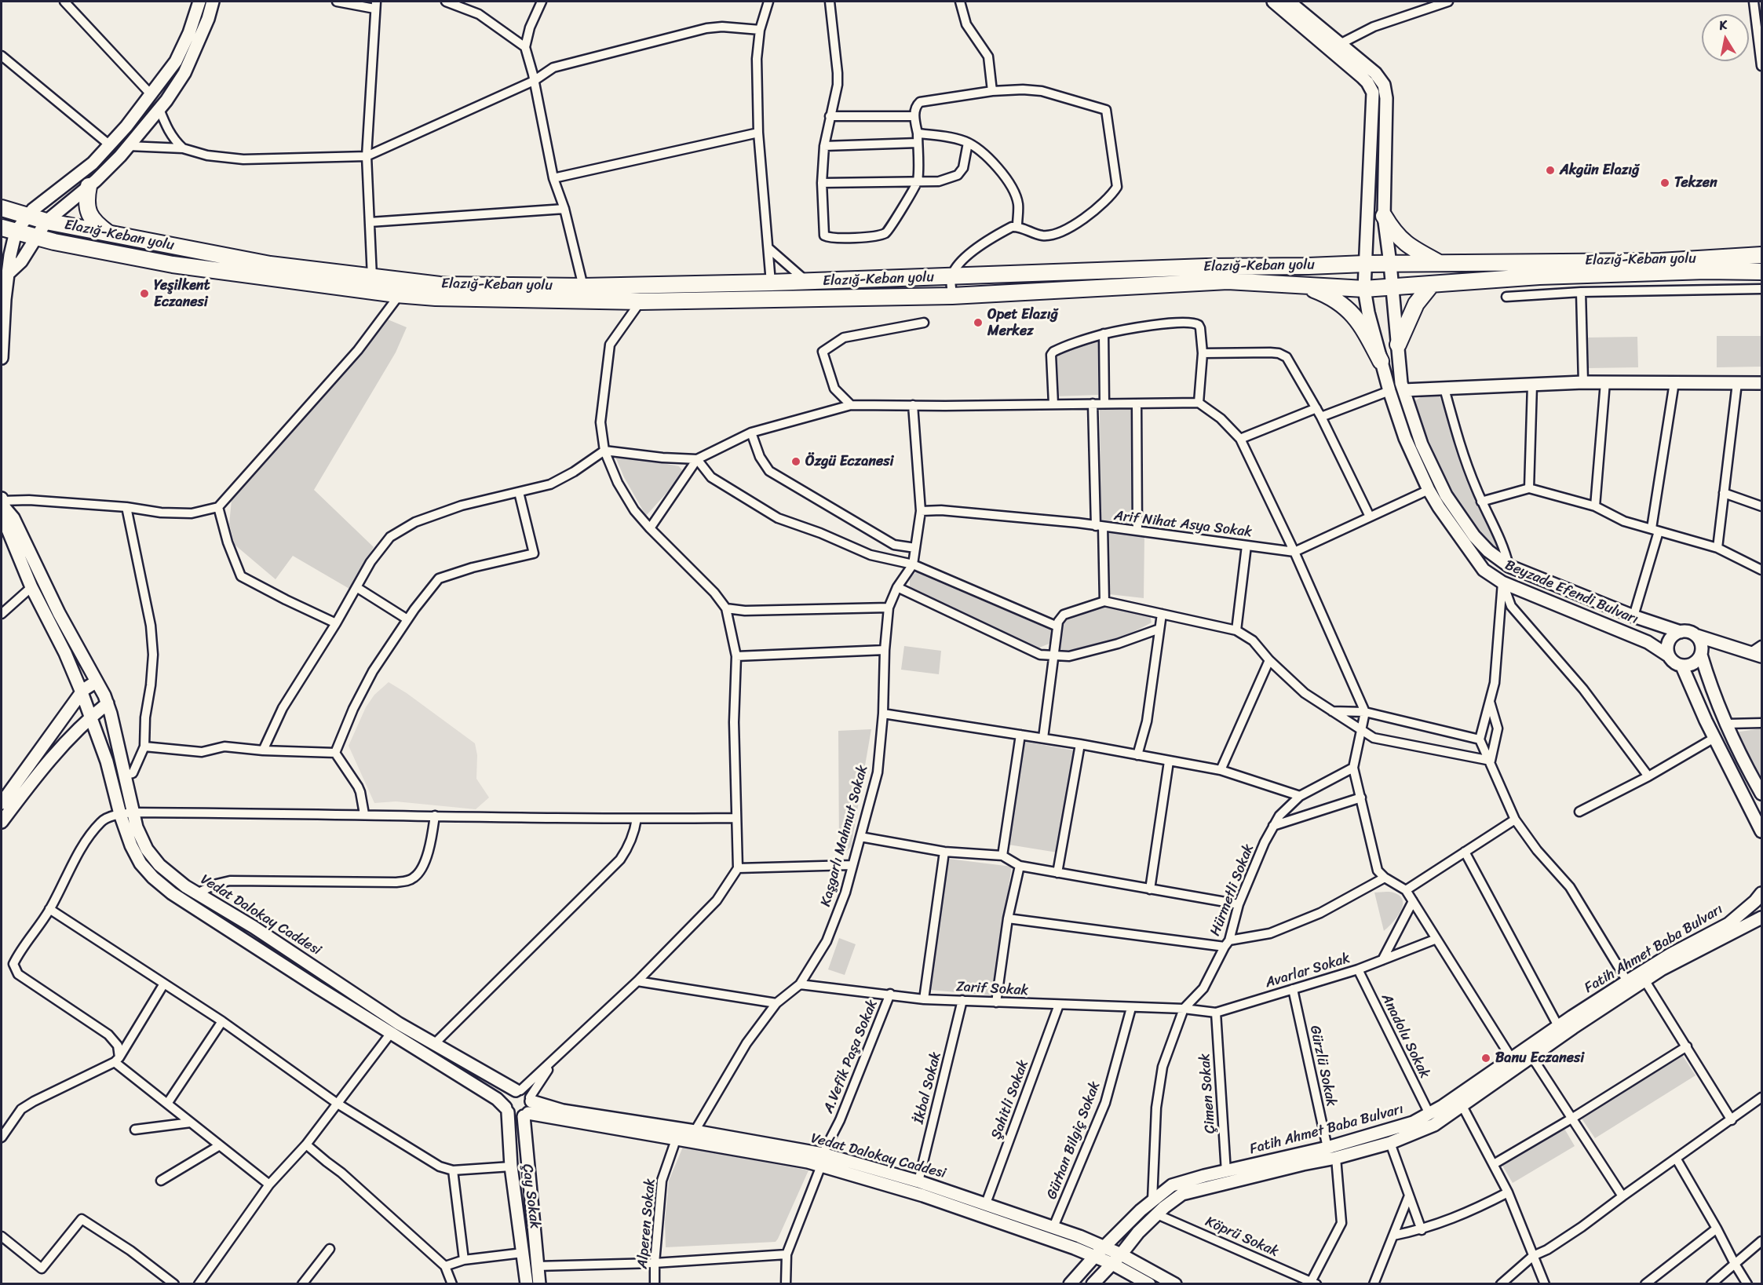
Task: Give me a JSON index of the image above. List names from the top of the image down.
{
  "streets": {
    "highway": ["Elazığ-Keban yolu"],
    "main road": [
      "Beyzade Efendi Bulvarı",
      "Vedat Dalokay Caddesi",
      "Fatih Ahmet Baba Bulvarı",
      "Çay Sokak"
    ],
    "street": [
      "Arif Nihat Asya Sokak",
      "Kaşgarlı Mahmut Sokak",
      "Hürmetli Sokak",
      "Avarlar Sokak",
      "Zarif Sokak",
      "Anadolu Sokak",
      "A.Vefik Paşa Sokak",
      "Gürzlü Sokak",
      "İkbal Sokak",
      "Çimen Sokak",
      "Şahitli Sokak",
      "Gürhan Bilgiç Sokak",
      "Alperen Sokak",
      "Köprü Sokak"
    ]
  },
  "crossings": [
    ["Elazığ-Keban yolu", "Beyzade Efendi Bulvarı"],
    ["Arif Nihat Asya Sokak", "Kaşgarlı Mahmut Sokak"],
    ["Kaşgarlı Mahmut Sokak", "Vedat Dalokay Caddesi"],
    ["Kaşgarlı Mahmut Sokak", "Zarif Sokak"],
    ["Hürmetli Sokak", "Fatih Ahmet Baba Bulvarı"],
    ["Hürmetli Sokak", "Avarlar Sokak"],
    ["Hürmetli Sokak", "Zarif Sokak"],
    ["Vedat Dalokay Caddesi", "Fatih Ahmet Baba Bulvarı"],
    ["Vedat Dalokay Caddesi", "A.Vefik Paşa Sokak"],
    ["Vedat Dalokay Caddesi", "İkbal Sokak"],
    ["Vedat Dalokay Caddesi", "Şahitli Sokak"],
    ["Vedat Dalokay Caddesi", "Gürhan Bilgiç Sokak"],
    ["Vedat Dalokay Caddesi", "Çay Sokak"],
    ["Vedat Dalokay Caddesi", "Alperen Sokak"],
    ["Fatih Ahmet Baba Bulvarı", "Anadolu Sokak"],
    ["Fatih Ahmet Baba Bulvarı", "Gürzlü Sokak"],
    ["Fatih Ahmet Baba Bulvarı", "Çimen Sokak"],
    ["Fatih Ahmet Baba Bulvarı", "Köprü Sokak"],
    ["Avarlar Sokak", "Zarif Sokak"],
    ["Avarlar Sokak", "Anadolu Sokak"],
    ["Avarlar Sokak", "Gürzlü Sokak"],
    ["Avarlar Sokak", "Çimen Sokak"],
    ["Zarif Sokak", "A.Vefik Paşa Sokak"],
    ["Zarif Sokak", "İkbal Sokak"],
    ["Zarif Sokak", "Şahitli Sokak"],
    ["Zarif Sokak", "Gürhan Bilgiç Sokak"]
  ],
  "places": [
    "Akgün Elazığ",
    "Tekzen",
    "Yeşilkent Eczanesi",
    "Opet Elazığ Merkez",
    "Özgü Eczanesi",
    "Banu Eczanesi"
  ],
  "north": "top"
}
